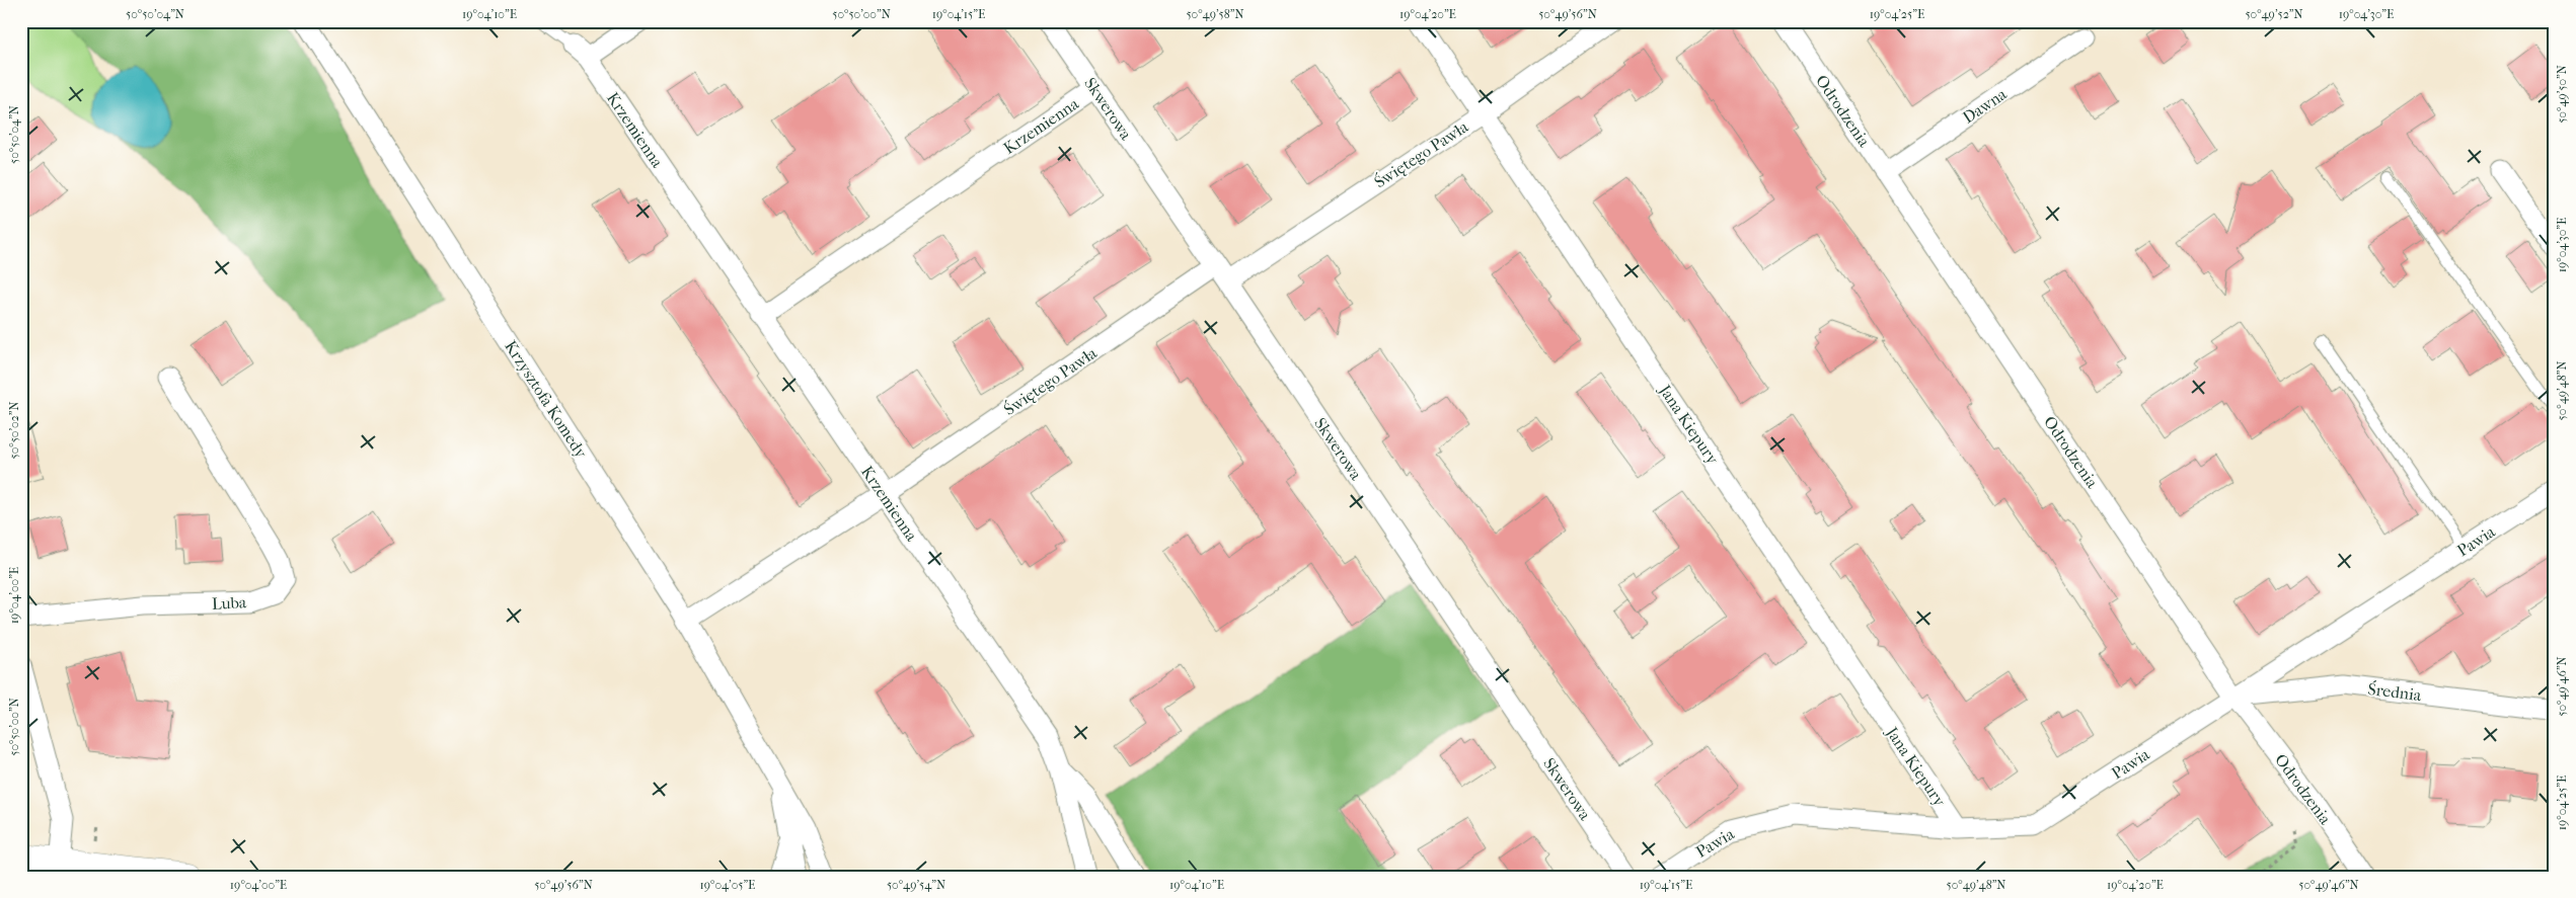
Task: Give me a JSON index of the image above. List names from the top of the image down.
{
  "streets": {
    "street": [
      "Dawna",
      "Skwerowa",
      "Odrodzenia",
      "Krzemienna",
      "Świętego Pawła",
      "Krzysztofa Komedy",
      "Jana Kiepury",
      "Pawia",
      "Luba",
      "Średnia"
    ]
  },
  "crossings": [
    ["Dawna", "Odrodzenia"],
    ["Skwerowa", "Krzemienna"],
    ["Skwerowa", "Świętego Pawła"],
    ["Odrodzenia", "Pawia"],
    ["Odrodzenia", "Średnia"],
    ["Krzemienna", "Świętego Pawła"],
    ["Świętego Pawła", "Krzysztofa Komedy"],
    ["Świętego Pawła", "Jana Kiepury"],
    ["Jana Kiepury", "Pawia"],
    ["Pawia", "Średnia"]
  ],
  "coordinates": [
    "50°50'04\"N",
    "19°04'10\"E",
    "50°50'00\"N",
    "19°04'15\"E",
    "50°49'58\"N",
    "19°04'20\"E",
    "50°49'56\"N",
    "19°04'25\"E",
    "50°49'52\"N",
    "19°04'30\"E",
    "50°49'50\"N",
    "50°49'48\"N",
    "50°50'02\"N",
    "19°04'00\"E",
    "50°49'46\"N",
    "19°04'05\"E",
    "50°49'54\"N"
  ]
}
